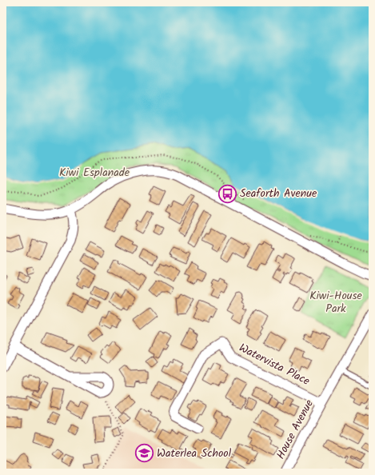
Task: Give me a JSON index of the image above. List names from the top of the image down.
{
  "streets": {
    "street": ["Watervista Place", "House Avenue"]
  },
  "crossings": [
    ["Watervista Place", "House Avenue"]
  ],
  "parks": ["Kiwi Esplanade", "Kiwi-House Park"],
  "places": {
    "bus stop": ["Seaforth Avenue"],
    "school or university": ["Waterlea School"]
  }
}
